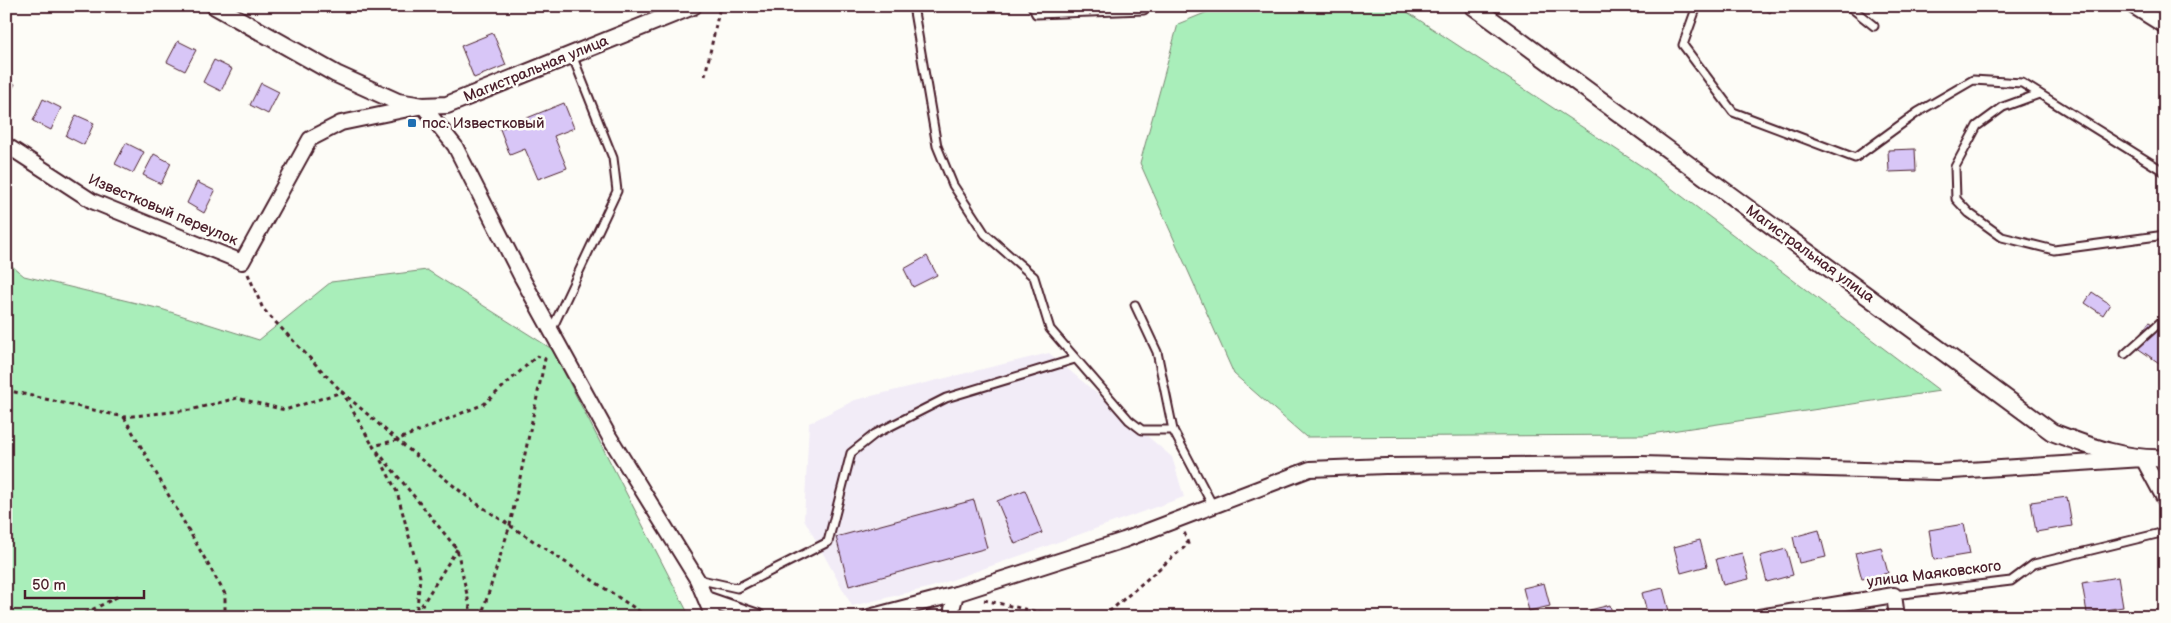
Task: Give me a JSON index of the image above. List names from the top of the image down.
{
  "streets": {
    "street": ["Магистральная улица", "Известковый переулок", "улица Маяковского"]
  },
  "crossings": [
    ["Магистральная улица", "Известковый переулок"]
  ],
  "places": {
    "transit": ["пос. Известковый"]
  },
  "scale_bar": "50 m"
}
